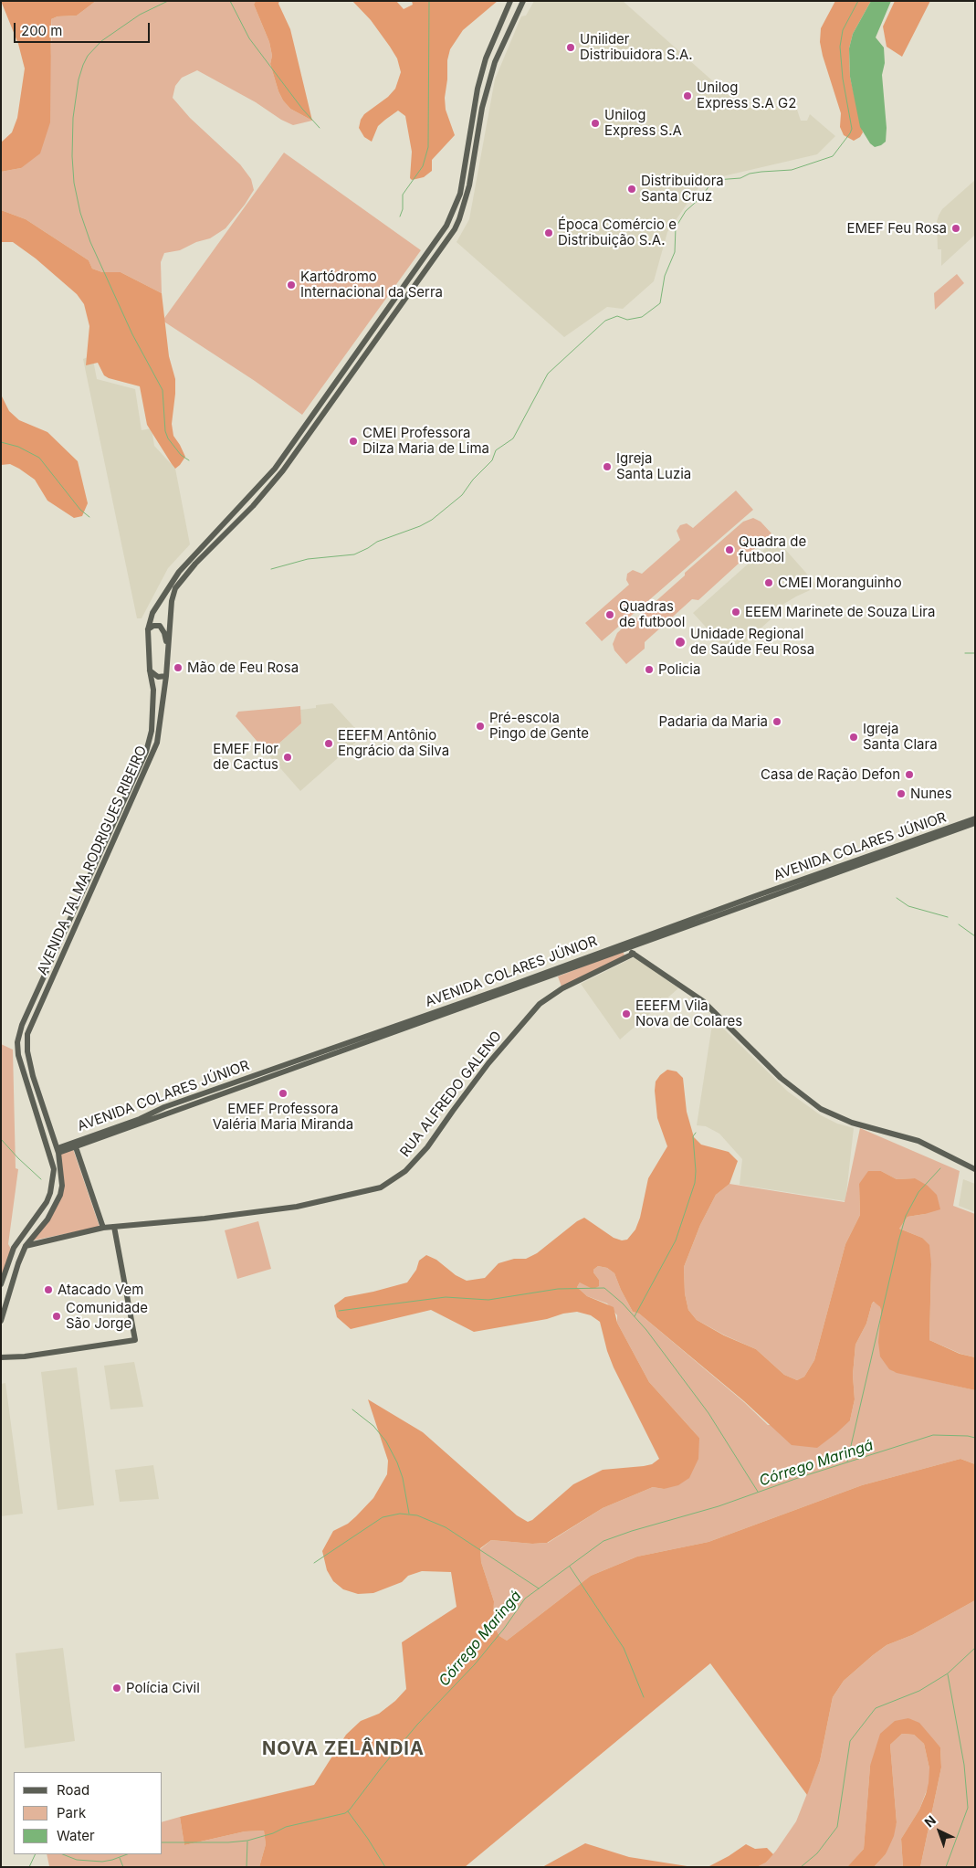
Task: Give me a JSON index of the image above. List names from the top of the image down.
{
  "streets": {
    "main road": ["AVENIDA COLARES JÚNIOR", "AVENIDA TALMA RODRIGUES RIBEIRO", "RUA ALFREDO GALENO"]
  },
  "crossings": [
    ["AVENIDA COLARES JÚNIOR", "AVENIDA TALMA RODRIGUES RIBEIRO"],
    ["AVENIDA TALMA RODRIGUES RIBEIRO", "RUA ALFREDO GALENO"]
  ],
  "districts": ["NOVA ZELÂNDIA"],
  "water": ["Córrego Maringá"],
  "places": [
    "Unilider Distribuidora S.A.",
    "Unilog Express S.A G2",
    "Unilog Express S.A",
    "Distribuidora Santa Cruz",
    "EMEF Feu Rosa",
    "Época Comércio e Distribuição S.A.",
    "Kartódromo Internacional da Serra",
    "CMEI Professora Dilza Maria de Lima",
    "Igreja Santa Luzia",
    "Quadra de futbool",
    "CMEI Moranguinho",
    "EEEM Marinete de Souza Lira",
    "Quadras de futbool",
    "Unidade Regional de Saúde Feu Rosa",
    "Mão de Feu Rosa",
    "Policia",
    "Padaria da Maria",
    "Pré-escola Pingo de Gente",
    "Igreja Santa Clara",
    "EEEFM Antônio Engrácio da Silva",
    "EMEF Flor de Cactus",
    "Casa de Ração Defon",
    "Nunes",
    "EEEFM Vila Nova de Colares",
    "EMEF Professora Valéria Maria Miranda",
    "Atacado Vem",
    "Comunidade São Jorge",
    "Polícia Civil"
  ],
  "legend": ["Road", "Park", "Water"],
  "scale_bar": "200 m",
  "north": "top left"
}
